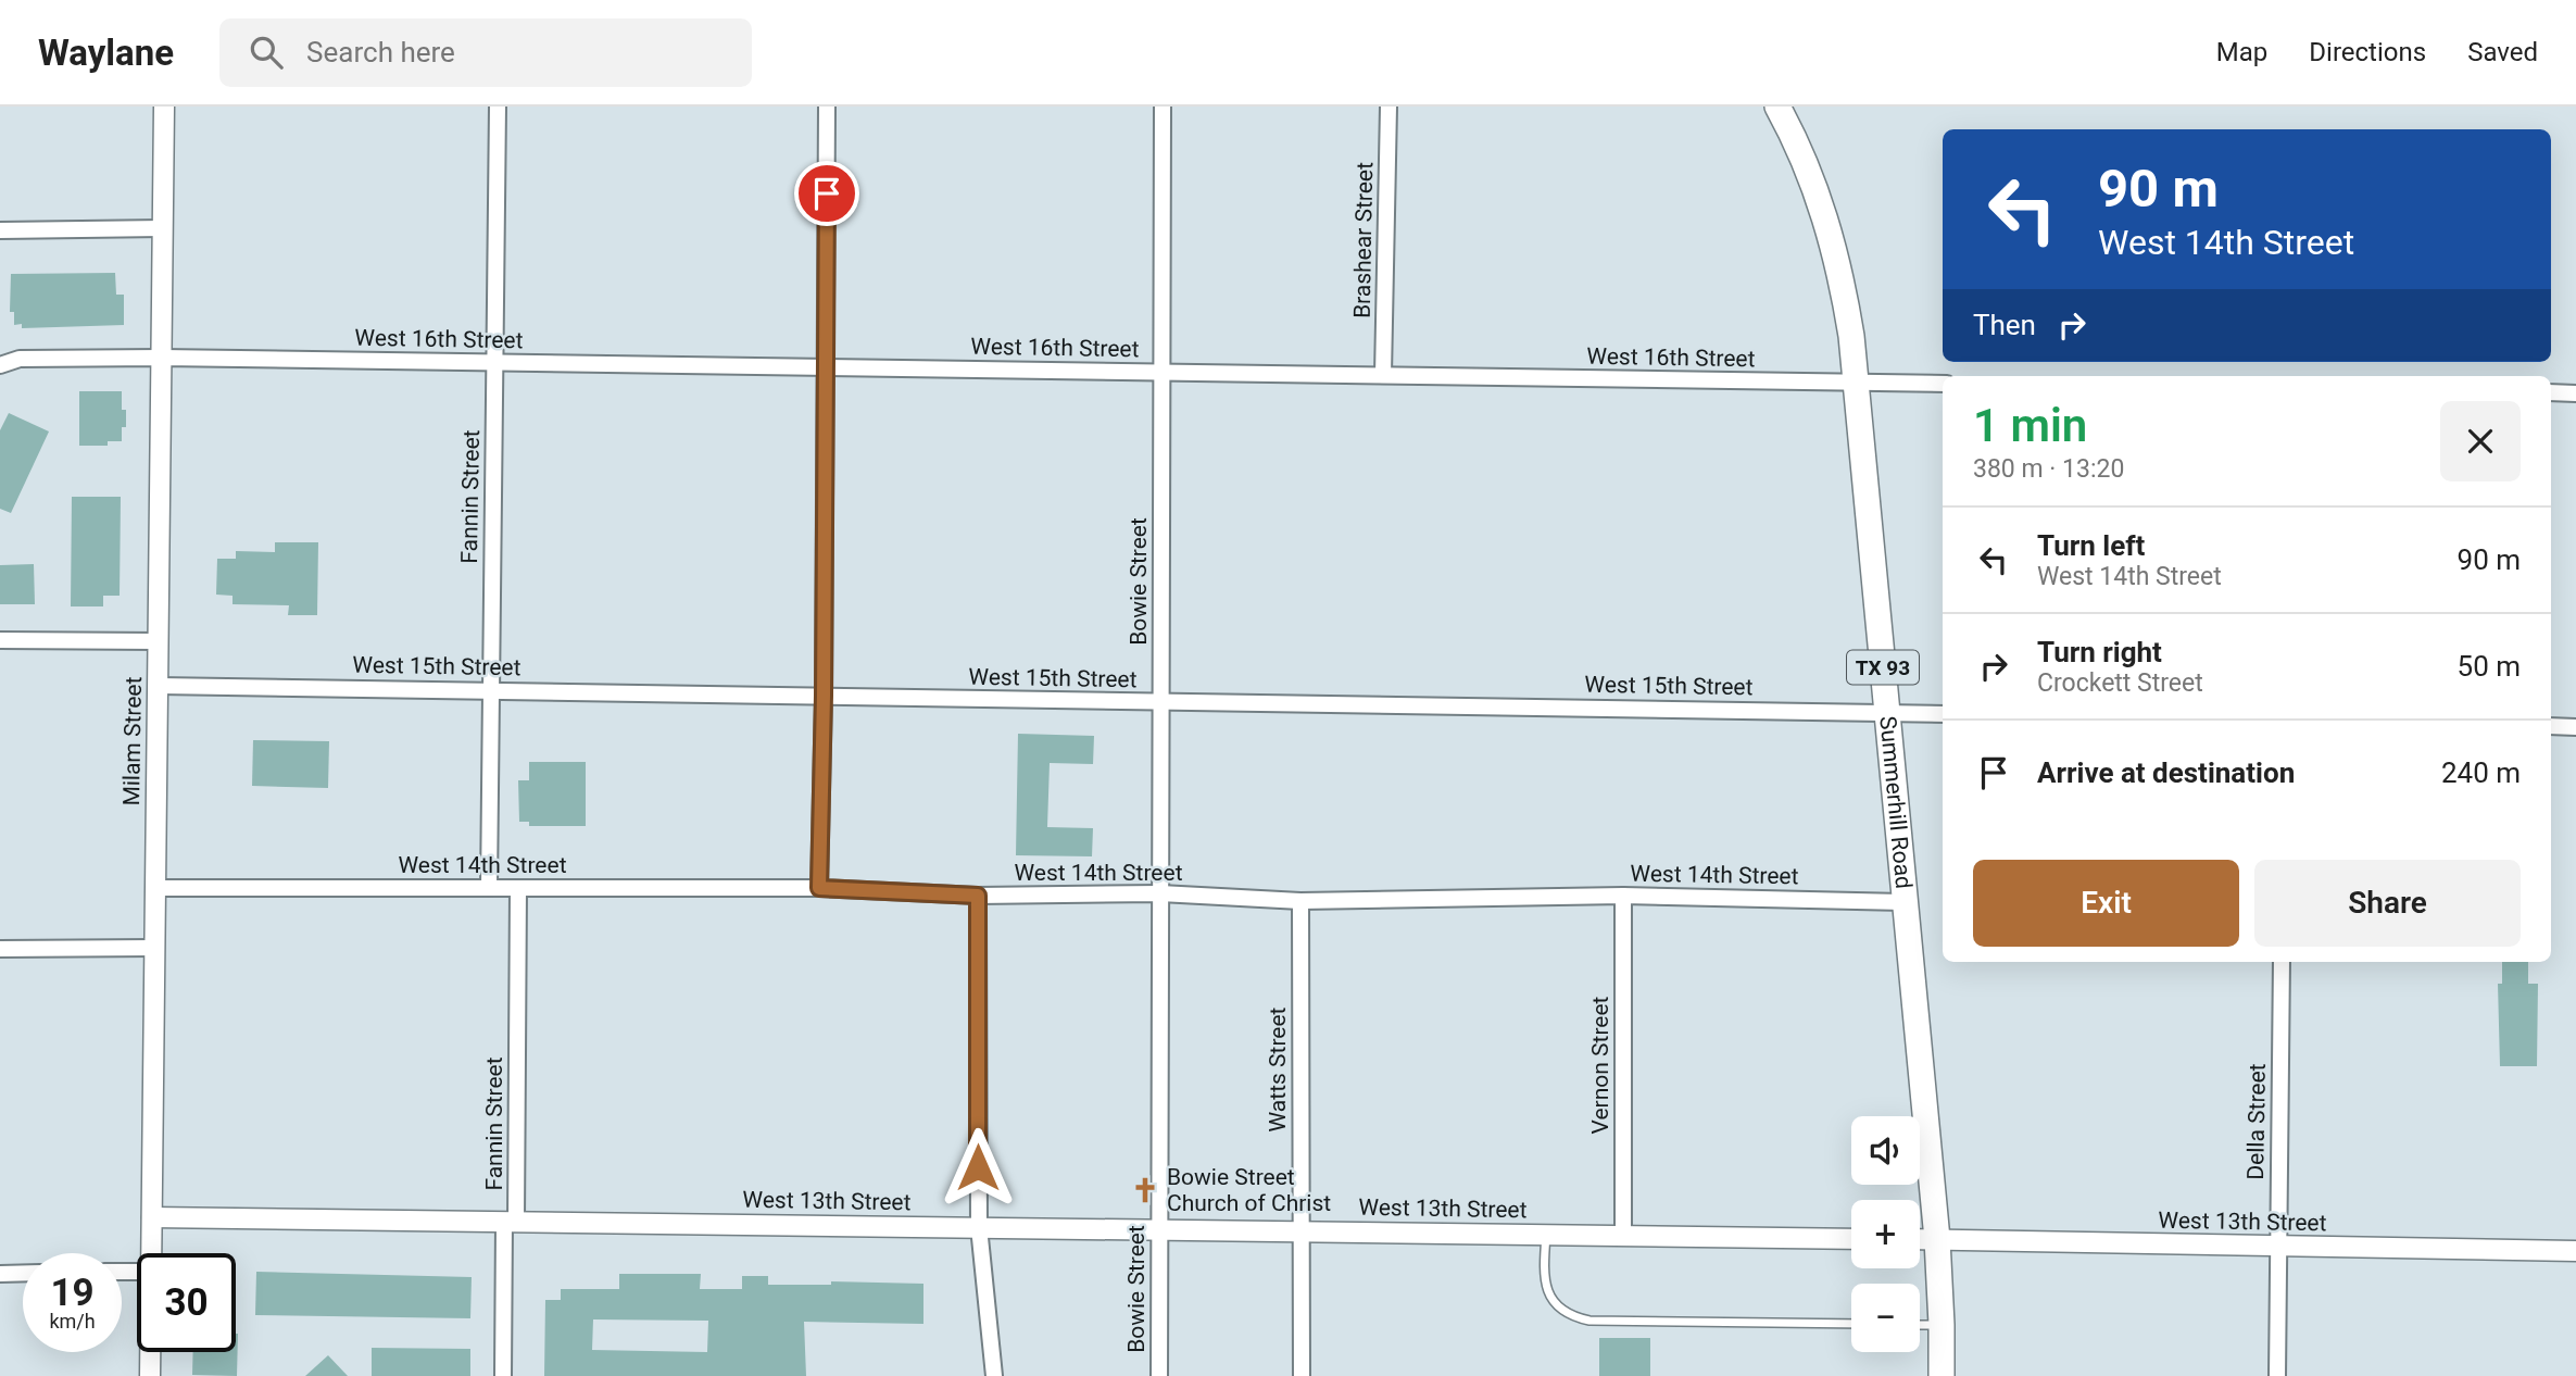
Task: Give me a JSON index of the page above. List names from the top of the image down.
{
  "streets": {
    "main road": ["TX 93", "Summerhill Road"],
    "street": [
      "Brashear Street",
      "West 16th Street",
      "Fannin Street",
      "Bowie Street",
      "West 15th Street",
      "Milam Street",
      "West 14th Street",
      "Vernon Street",
      "Watts Street",
      "Della Street",
      "West 13th Street"
    ]
  },
  "crossings": [
    ["Brashear Street", "West 16th Street"],
    ["West 16th Street", "Fannin Street"],
    ["West 16th Street", "Bowie Street"],
    ["West 16th Street", "Milam Street"],
    ["West 16th Street", "Summerhill Road"],
    ["Fannin Street", "West 15th Street"],
    ["Fannin Street", "West 14th Street"],
    ["Fannin Street", "West 13th Street"],
    ["Bowie Street", "West 15th Street"],
    ["Bowie Street", "West 14th Street"],
    ["Bowie Street", "West 13th Street"],
    ["West 15th Street", "Milam Street"],
    ["West 15th Street", "Summerhill Road"],
    ["Milam Street", "West 14th Street"],
    ["Milam Street", "West 13th Street"],
    ["Summerhill Road", "West 14th Street"],
    ["Summerhill Road", "West 13th Street"],
    ["West 14th Street", "Vernon Street"],
    ["West 14th Street", "Watts Street"],
    ["Vernon Street", "West 13th Street"],
    ["Watts Street", "West 13th Street"],
    ["Della Street", "West 13th Street"]
  ],
  "places": {
    "church": ["Bowie Street Church of Christ"]
  },
  "page": {
    "header": "Waylane",
    "search": "Search here",
    "nav": ["Map", "Directions", "Saved"],
    "turn": ["90 m", "West 14th Street"],
    "then": "Then",
    "heading": ["1 min", "380 m · 13:20"],
    "list": [
      {
        "name": "Turn left",
        "note": "West 14th Street",
        "value": "90 m"
      },
      {
        "name": "Turn right",
        "note": "Crockett Street",
        "value": "50 m"
      },
      {
        "name": "Arrive at destination",
        "value": "240 m"
      }
    ],
    "buttons": ["Exit", "Share"],
    "map_buttons": ["+", "−"],
    "speed": "19 km/h",
    "limit": "30"
  }
}
